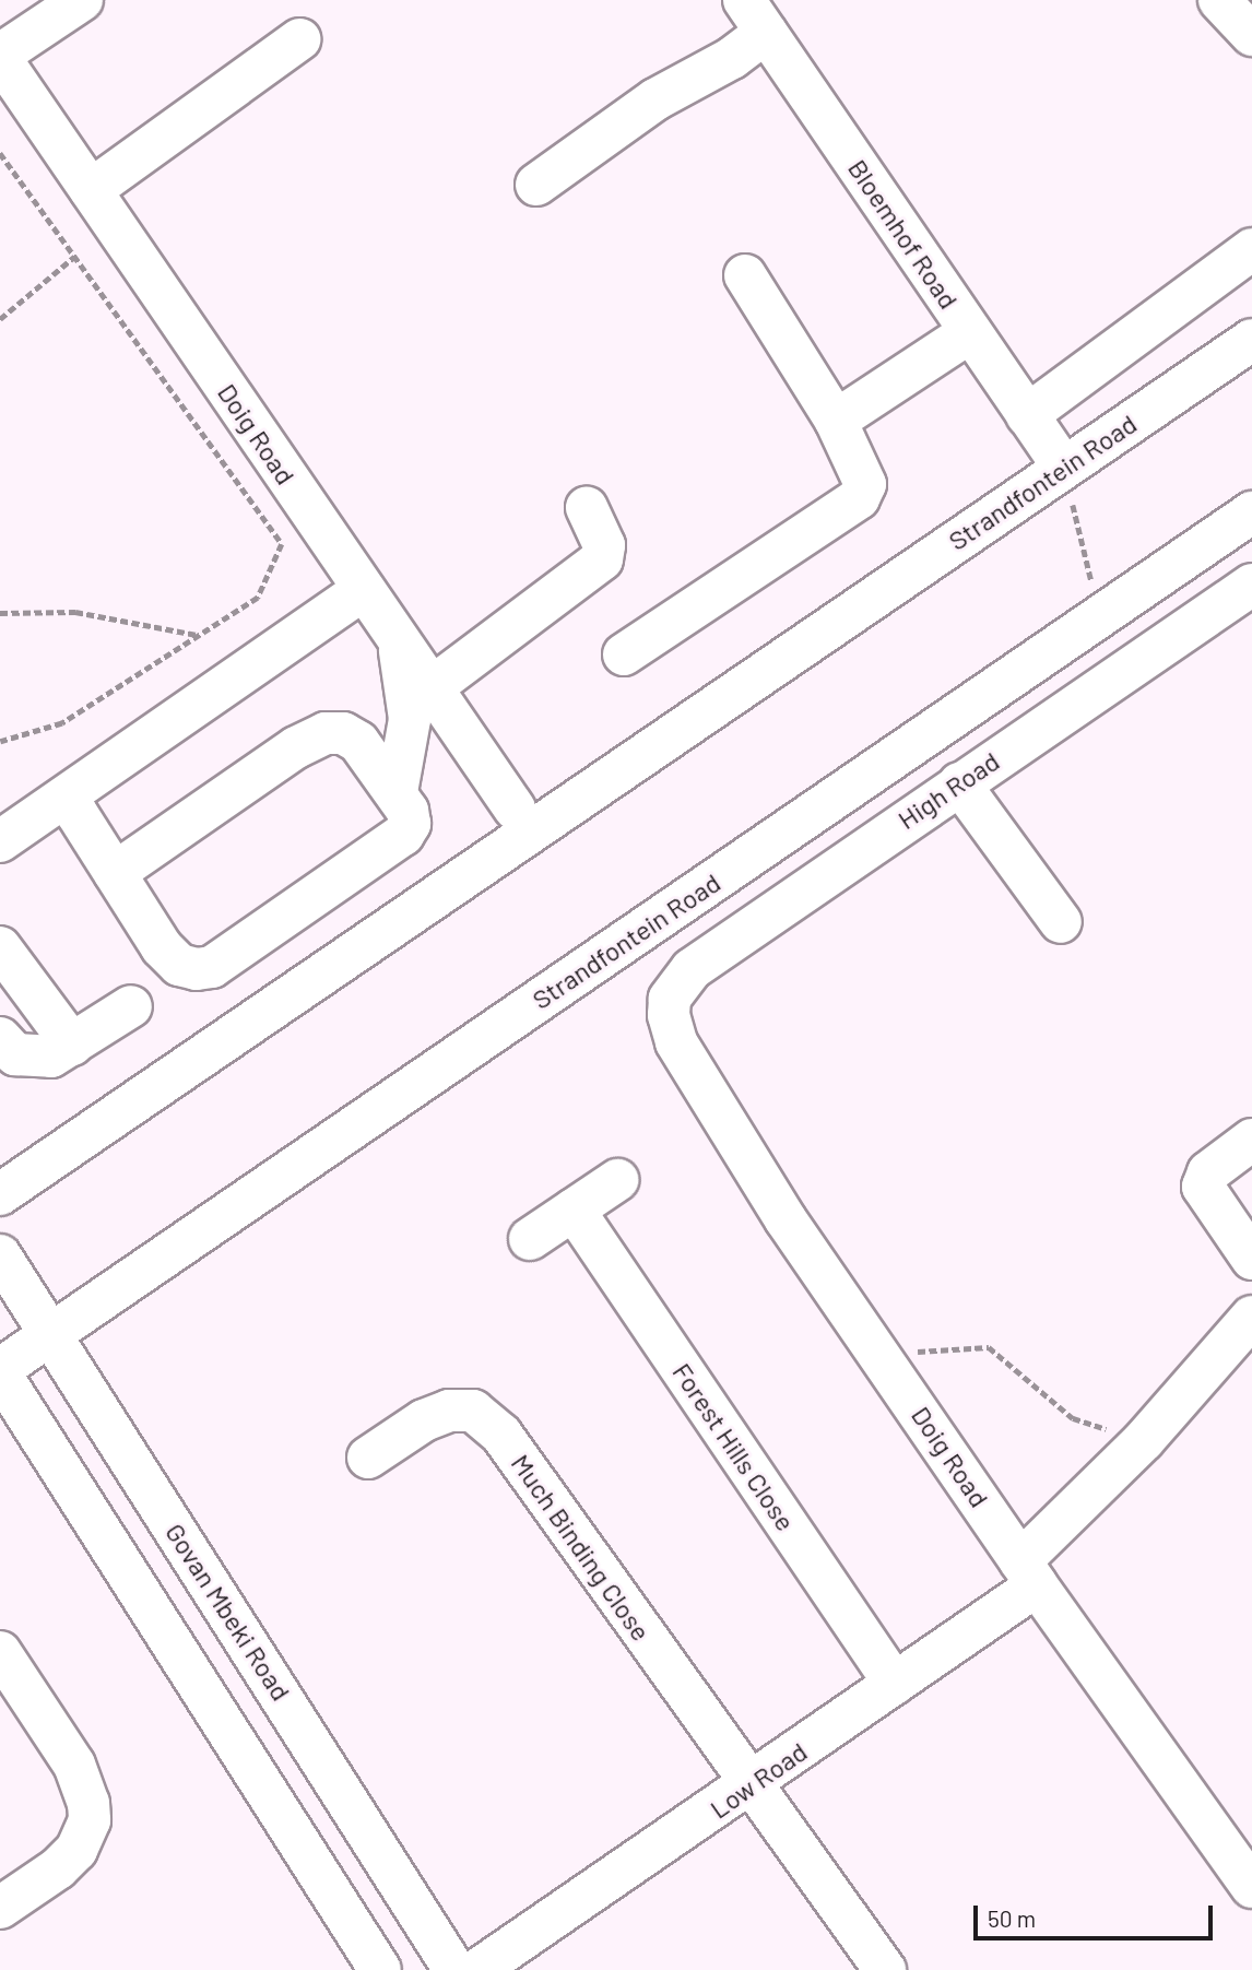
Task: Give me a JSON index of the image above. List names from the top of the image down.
{
  "streets": {
    "street": [
      "Bloemhof Road",
      "Doig Road",
      "Strandfontein Road",
      "High Road",
      "Forest Hills Close",
      "Much Binding Close",
      "Govan Mbeki Road",
      "Low Road"
    ]
  },
  "crossings": [
    ["Bloemhof Road", "Strandfontein Road"],
    ["Doig Road", "High Road"],
    ["Doig Road", "Low Road"],
    ["Strandfontein Road", "Govan Mbeki Road"],
    ["Forest Hills Close", "Low Road"],
    ["Much Binding Close", "Low Road"]
  ],
  "scale_bar": "50 m"
}
